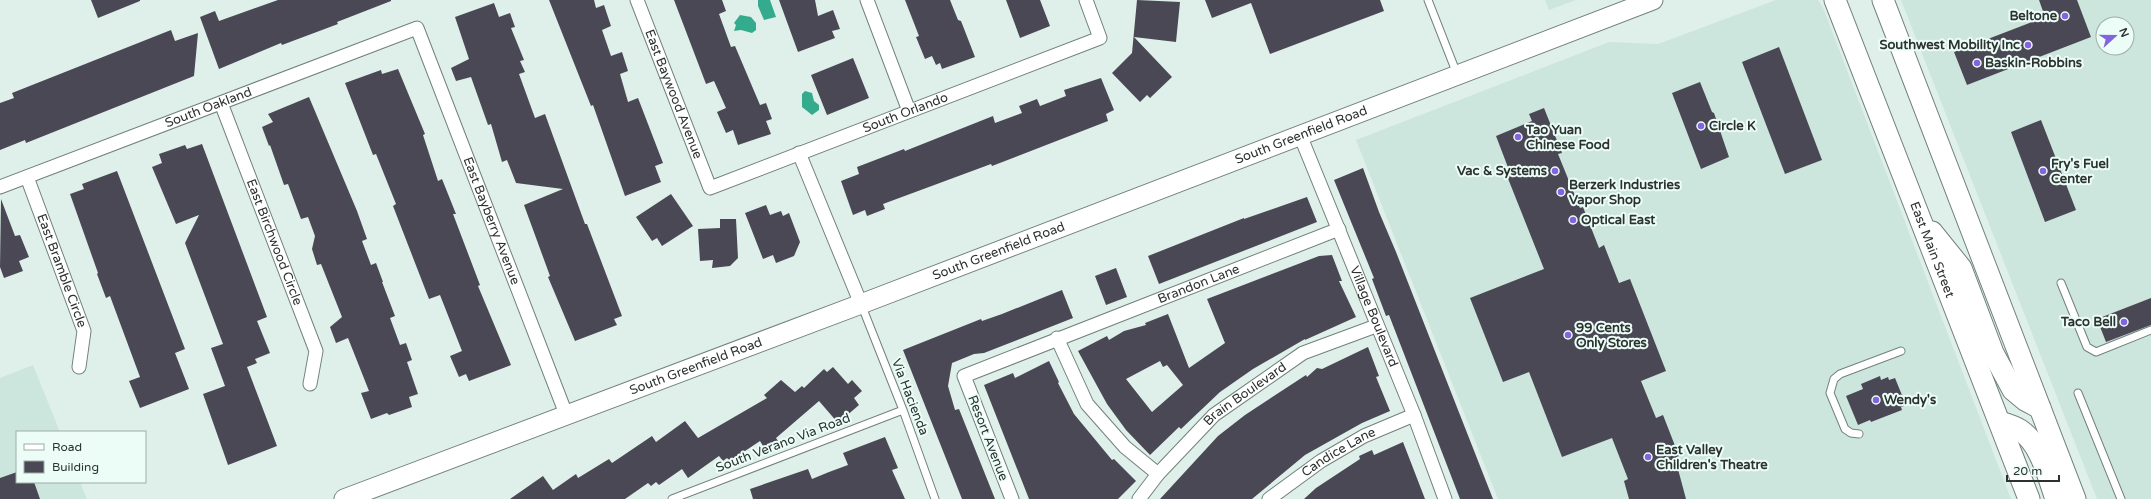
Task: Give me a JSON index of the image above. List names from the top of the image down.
{
  "streets": {
    "main road": ["South Greenfield Road", "East Main Street"],
    "street": [
      "East Baywood Avenue",
      "South Oakland",
      "South Orlando",
      "East Bayberry Avenue",
      "East Birchwood Circle",
      "East Bramble Circle",
      "Brandon Lane",
      "Village Boulevard",
      "Brain Boulevard",
      "Resort Avenue",
      "Candice Lane"
    ],
    "lane": ["Via Hacienda", "South Verano Via Road"]
  },
  "crossings": [
    ["East Baywood Avenue", "South Orlando"],
    ["South Oakland", "East Bayberry Avenue"],
    ["South Oakland", "East Birchwood Circle"],
    ["South Oakland", "East Bramble Circle"],
    ["South Greenfield Road", "East Bayberry Avenue"],
    ["South Greenfield Road", "Village Boulevard"],
    ["South Greenfield Road", "Via Hacienda"],
    ["Brandon Lane", "Village Boulevard"],
    ["Brandon Lane", "Resort Avenue"],
    ["Village Boulevard", "Brain Boulevard"],
    ["Village Boulevard", "Candice Lane"],
    ["Via Hacienda", "South Verano Via Road"]
  ],
  "places": [
    "Beltone",
    "Southwest Mobility Inc",
    "Baskin-Robbins",
    "Circle K",
    "Tao Yuan Chinese Food",
    "Vac & Systems",
    "Fry's Fuel Center",
    "Berzerk Industries Vapor Shop",
    "Optical East",
    "Taco Bell",
    "99 Cents Only Stores",
    "Wendy's",
    "East Valley Children's Theatre"
  ],
  "legend": ["Road", "Building"],
  "scale_bar": "20 m",
  "north": "right"
}
